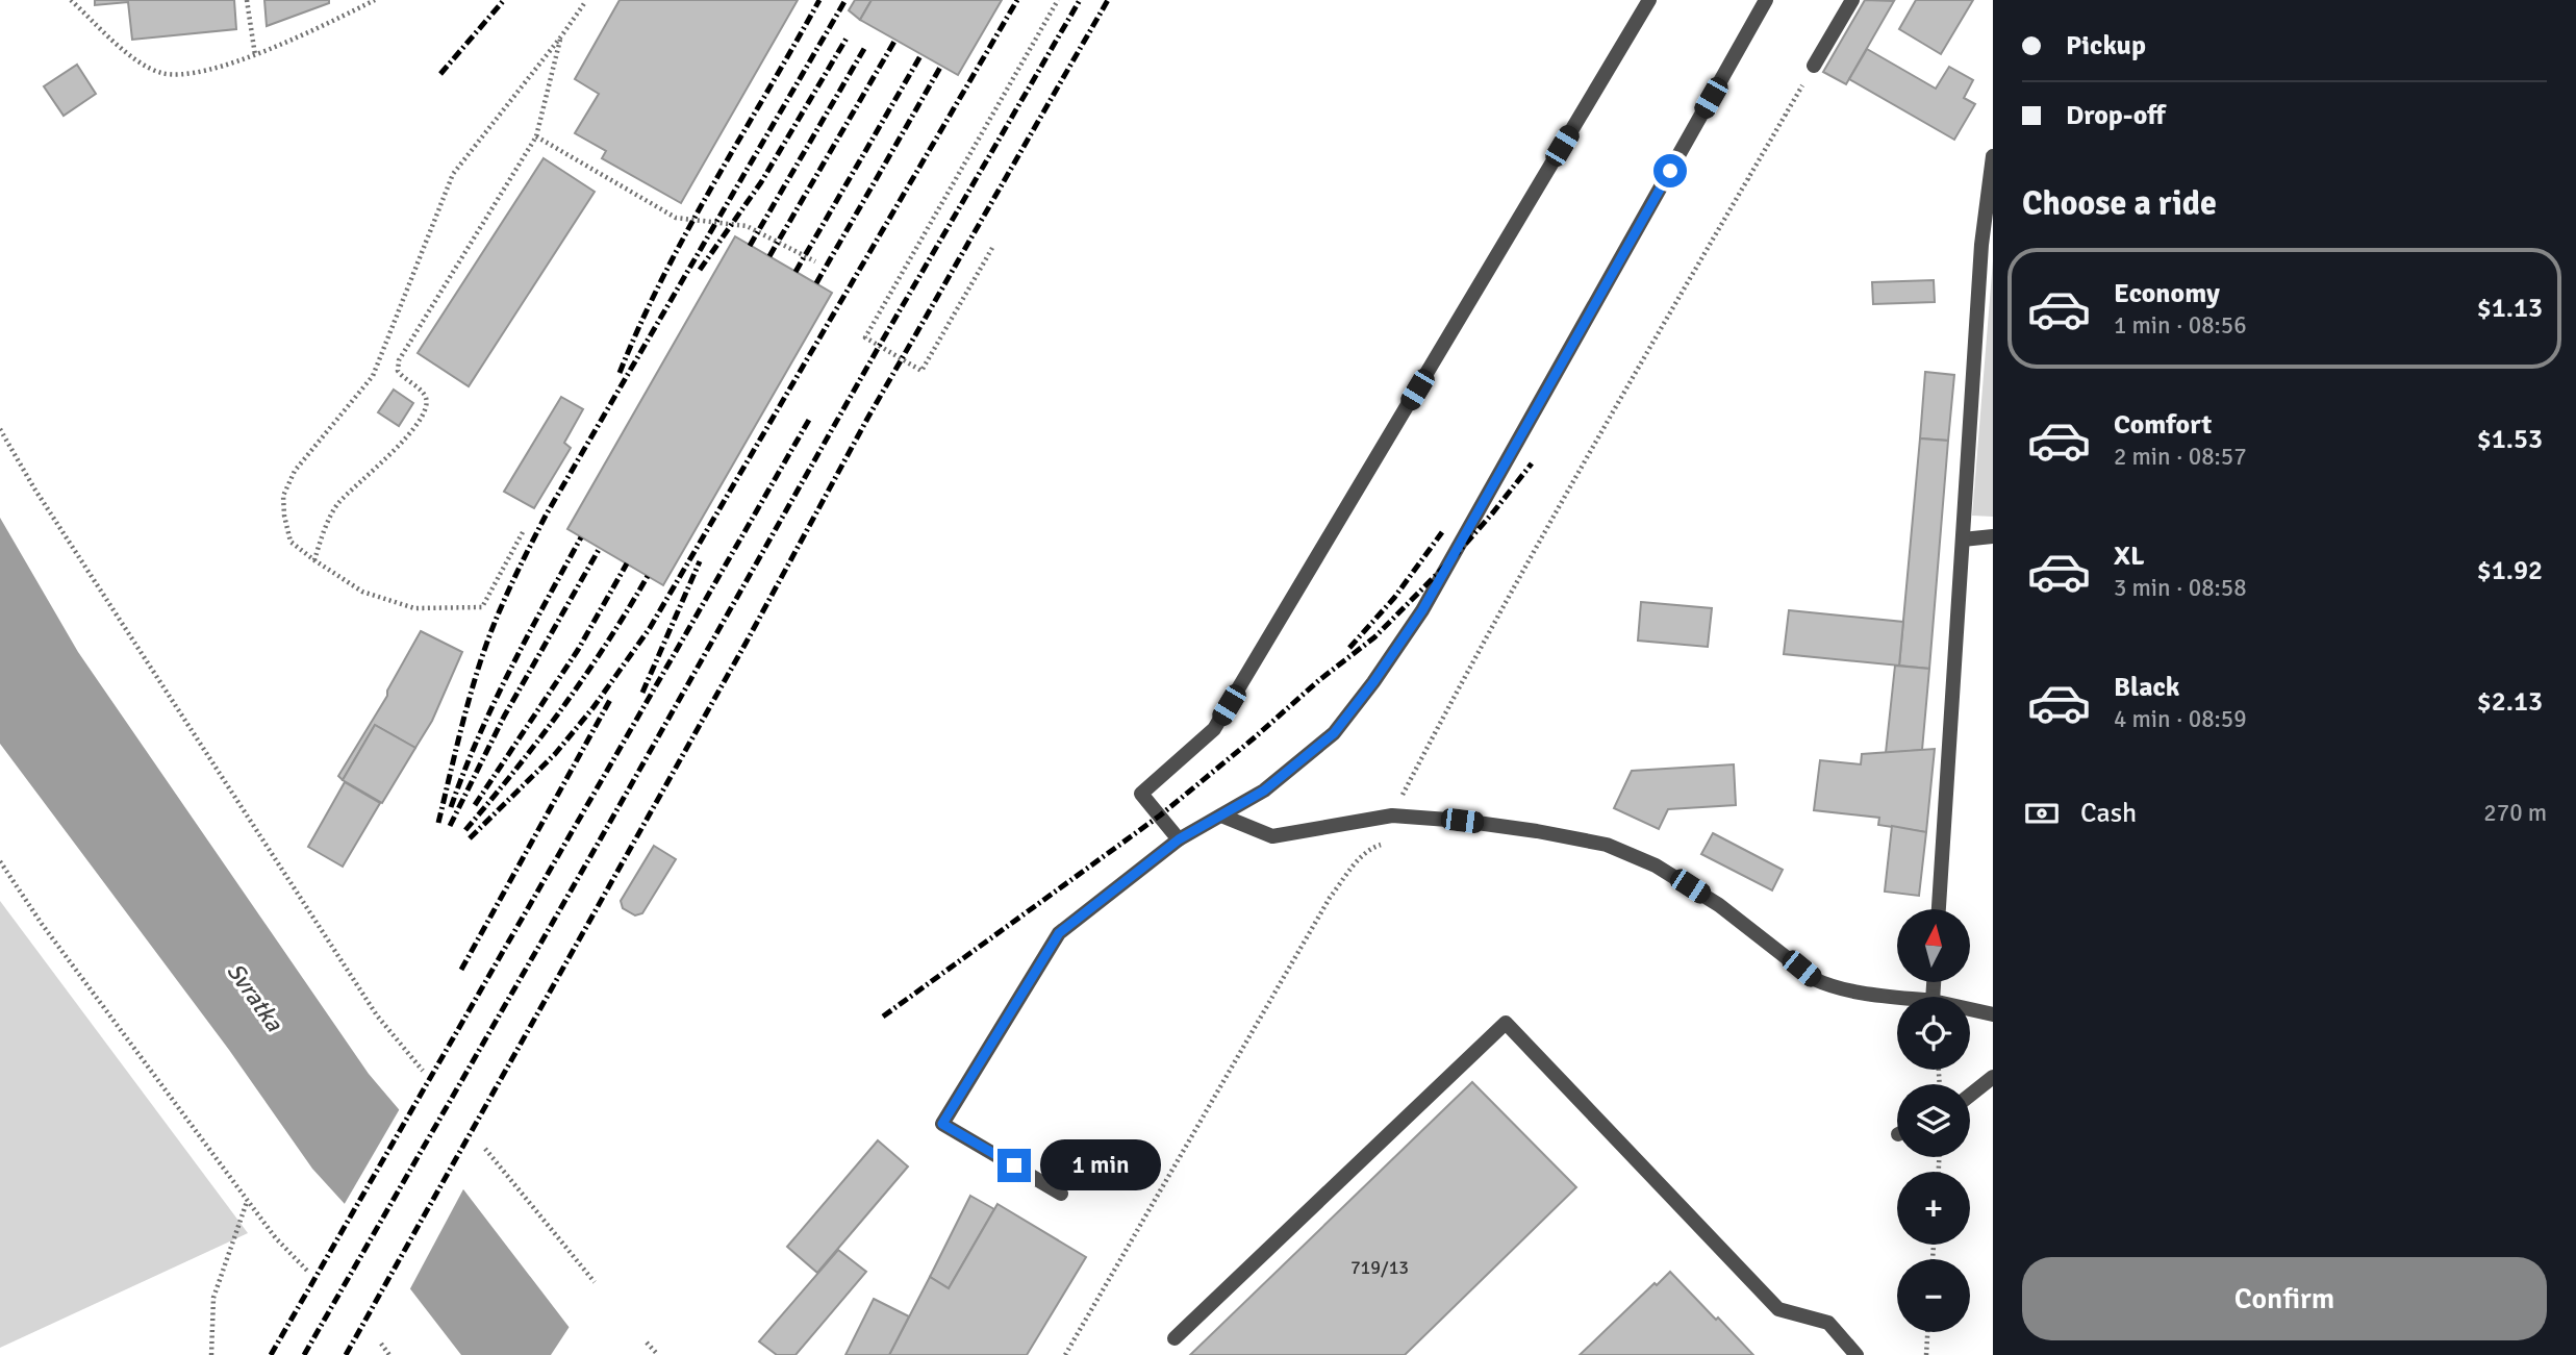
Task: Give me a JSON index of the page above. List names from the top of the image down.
{
  "water": ["Svratka"],
  "house_numbers": ["719/13"],
  "north": "top",
  "page": {
    "banner": ["Pickup", "Drop-off"],
    "heading": "Choose a ride",
    "list": [
      {
        "name": "Economy",
        "note": "1 min · 08:56",
        "value": "$1.13"
      },
      {
        "name": "Comfort",
        "note": "2 min · 08:57",
        "value": "$1.53"
      },
      {
        "name": "XL",
        "note": "3 min · 08:58",
        "value": "$1.92"
      },
      {
        "name": "Black",
        "note": "4 min · 08:59",
        "value": "$2.13"
      }
    ],
    "pay": ["Cash", "270 m"],
    "map_buttons": ["+", "−"],
    "bubble": "1 min",
    "buttons": "Confirm"
  }
}
